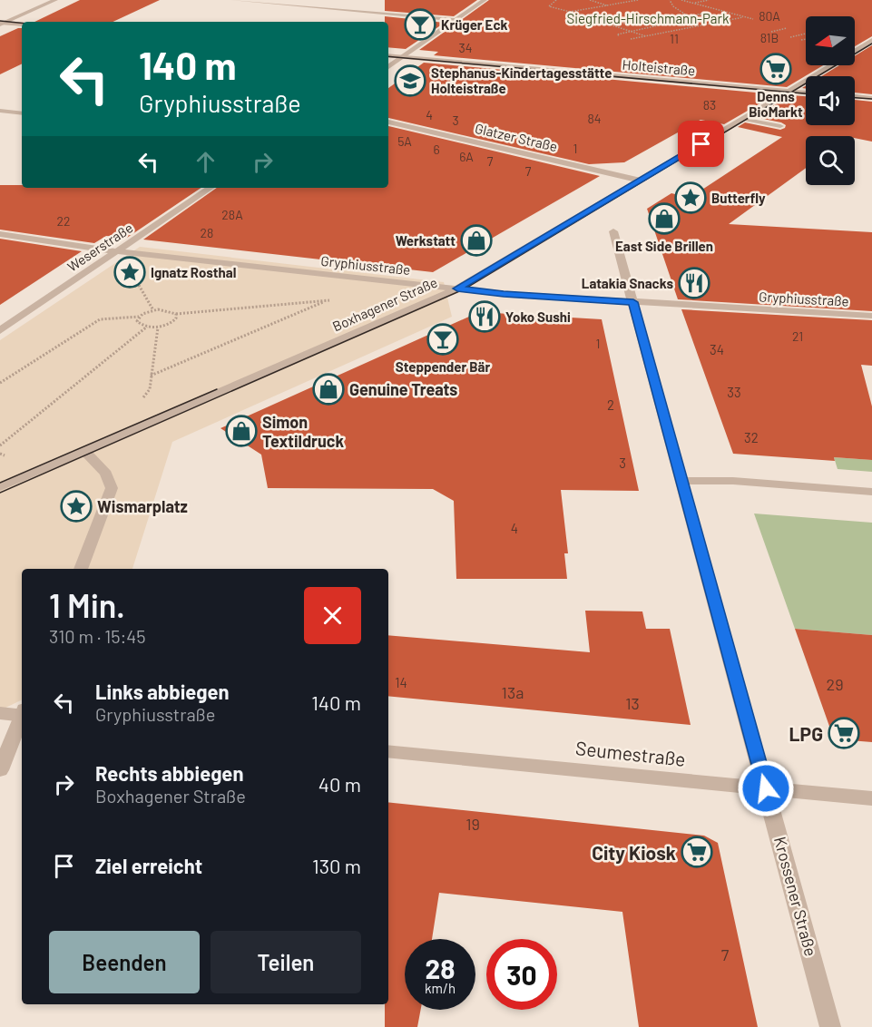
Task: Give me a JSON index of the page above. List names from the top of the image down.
{
  "streets": {
    "street": [
      "Holteistraße",
      "Glatzer Straße",
      "Weserstraße",
      "Gryphiusstraße",
      "Boxhagener Straße",
      "Seumestraße",
      "Krossener Straße"
    ]
  },
  "crossings": [
    ["Holteistraße", "Boxhagener Straße"],
    ["Glatzer Straße", "Boxhagener Straße"],
    ["Weserstraße", "Gryphiusstraße"],
    ["Gryphiusstraße", "Boxhagener Straße"],
    ["Gryphiusstraße", "Krossener Straße"],
    ["Seumestraße", "Krossener Straße"]
  ],
  "parks": ["Siegfried-Hirschmann-Park"],
  "places": {
    "bar": ["Krüger Eck", "Steppender Bär"],
    "supermarket": ["Denns BioMarkt", "LPG", "City Kiosk"],
    "school or university": ["Stephanus-Kindertagesstätte Holteistraße"],
    "place": ["Butterfly", "Ignatz Rosthal", "Wismarplatz"],
    "shop": [
      "East Side Brillen",
      "Werkstatt",
      "Genuine Treats",
      "Simon Textildruck"
    ],
    "restaurant": ["Latakia Snacks", "Yoko Sushi"]
  },
  "house_numbers": [
    "80A",
    "81B",
    "11",
    "34",
    "83",
    "4",
    "84",
    "3",
    "5A",
    "1",
    "6",
    "6A",
    "7",
    "7",
    "28A",
    "22",
    "28",
    "21",
    "1",
    "34",
    "33",
    "2",
    "32",
    "3",
    "4",
    "14",
    "29",
    "13a",
    "13",
    "19",
    "7"
  ],
  "north": "left",
  "page": {
    "turn": ["140 m", "Gryphiusstraße"],
    "heading": ["1 Min.", "310 m · 15:45"],
    "list": [
      {
        "name": "Links abbiegen",
        "note": "Gryphiusstraße",
        "value": "140 m"
      },
      {
        "name": "Rechts abbiegen",
        "note": "Boxhagener Straße",
        "value": "40 m"
      },
      {
        "name": "Ziel erreicht",
        "value": "130 m"
      }
    ],
    "buttons": ["Beenden", "Teilen"],
    "speed": "28 km/h",
    "limit": "30"
  }
}
